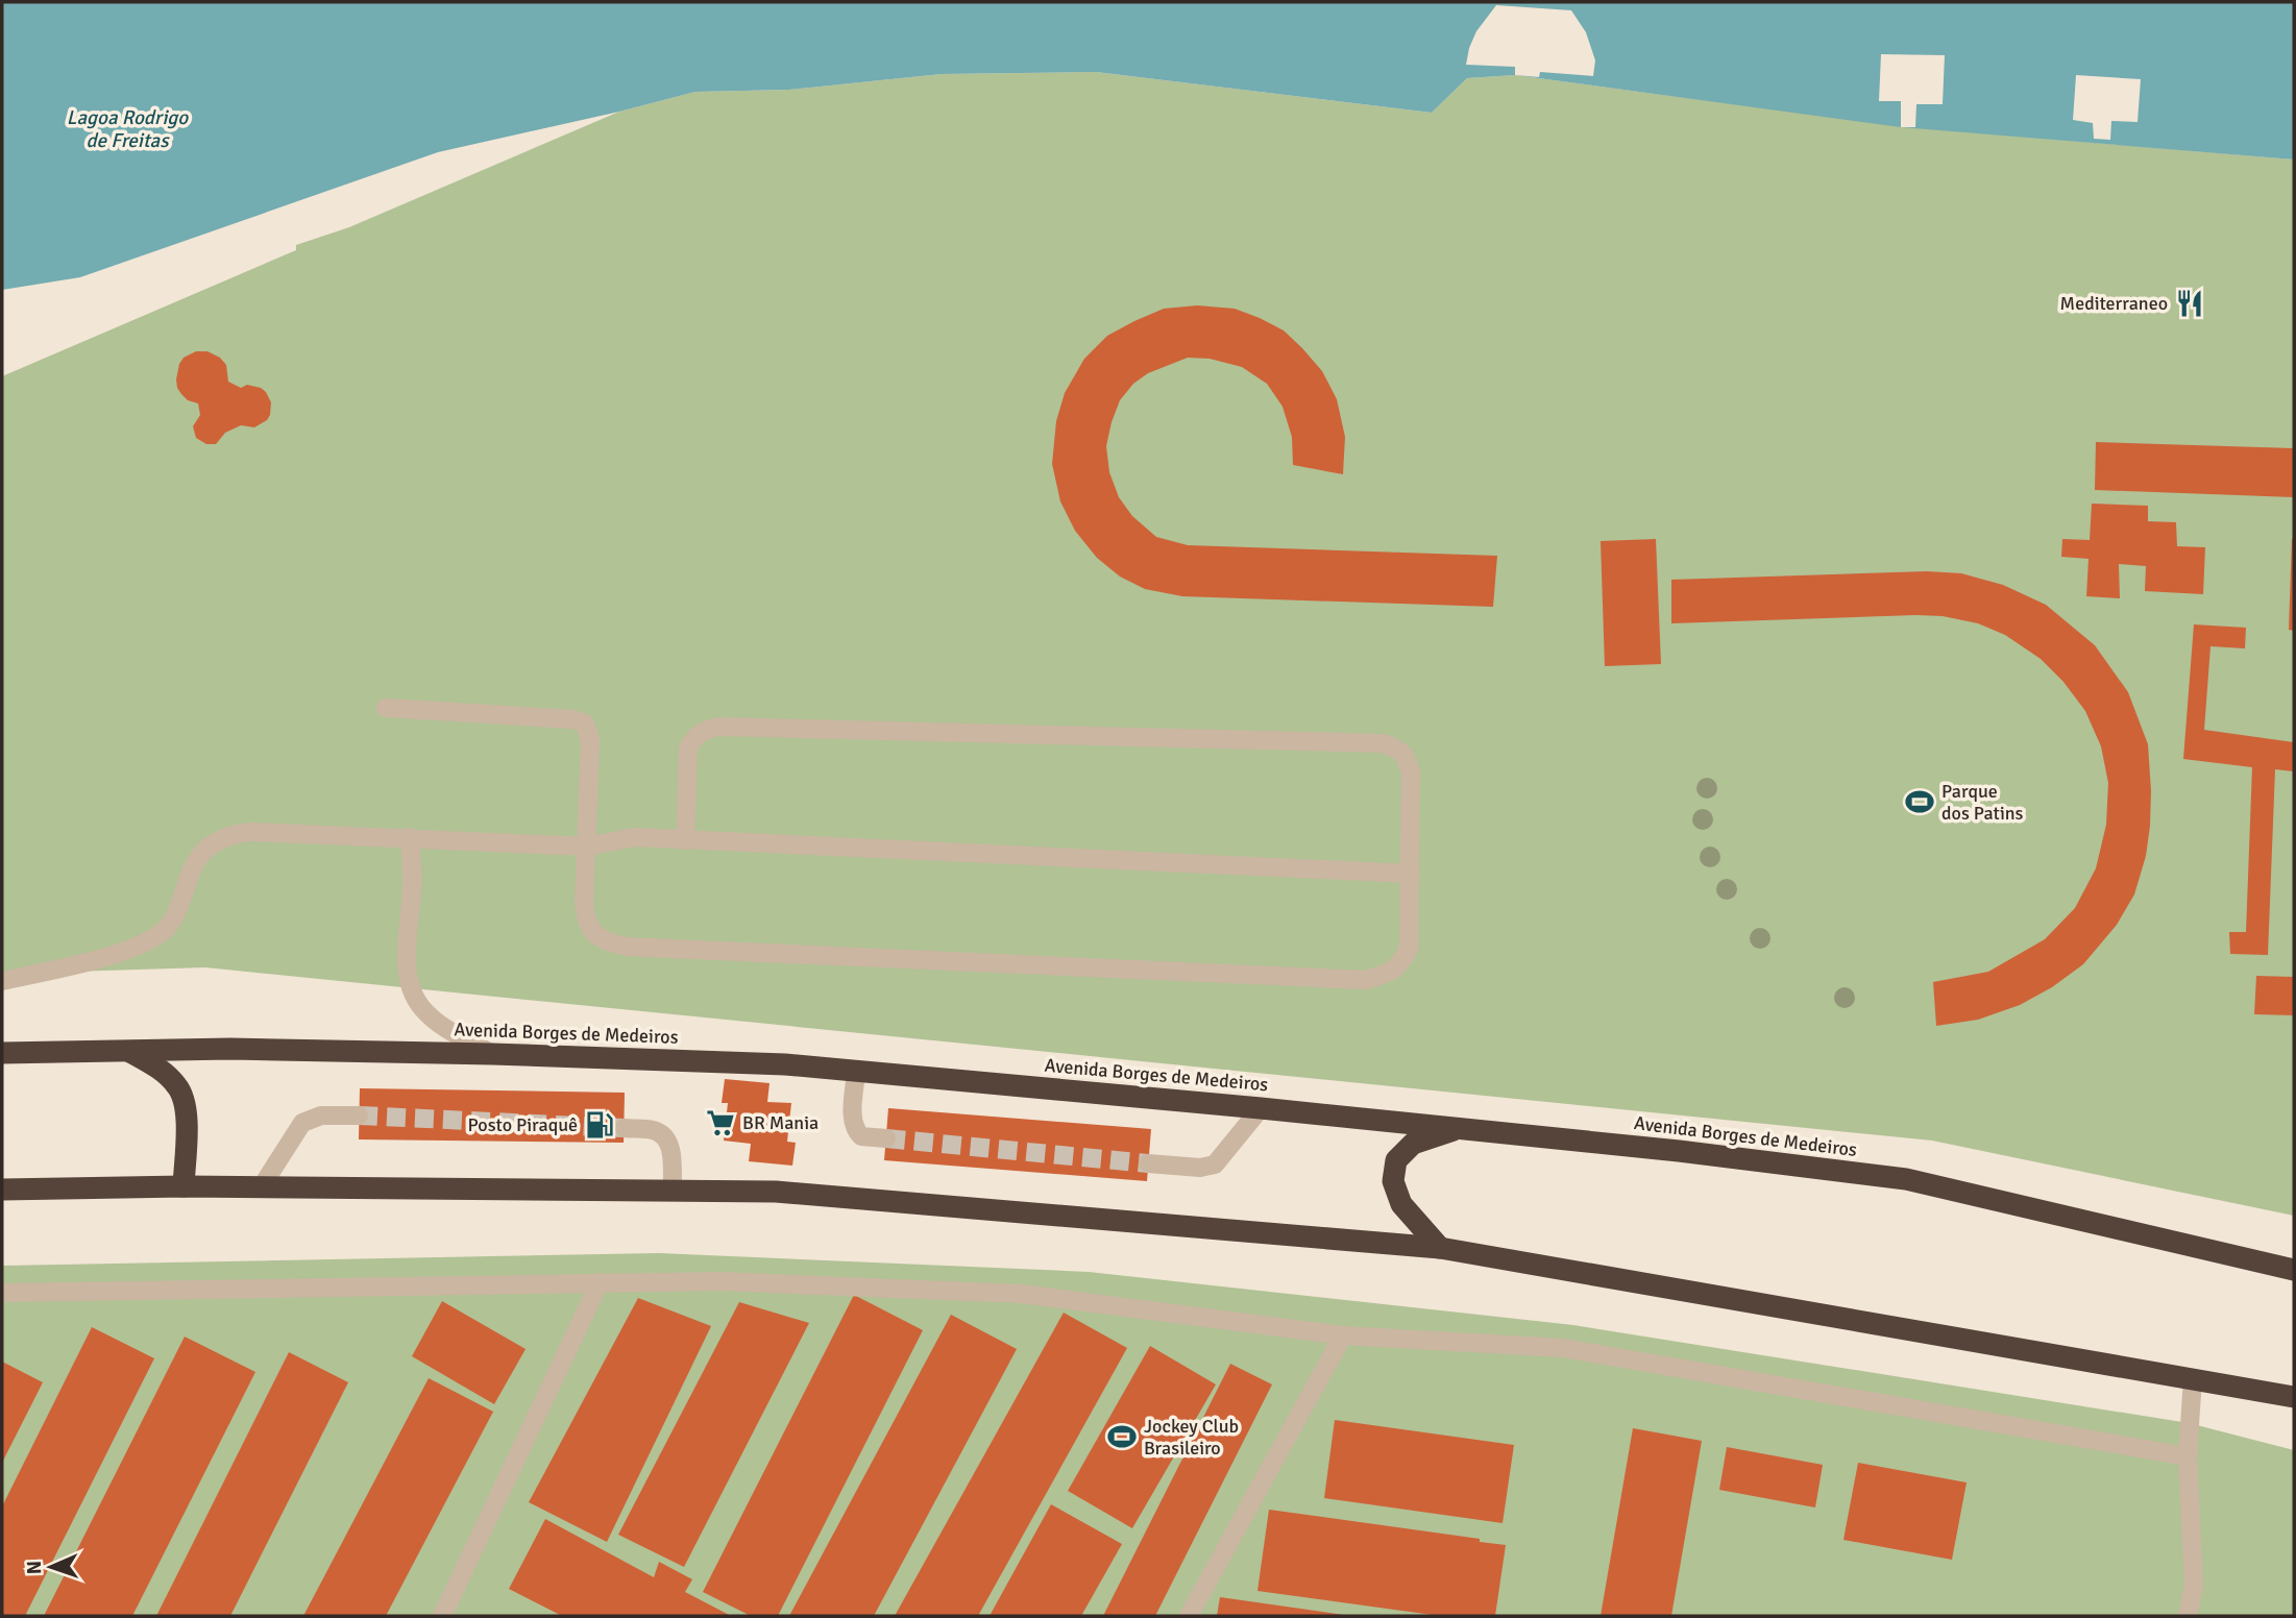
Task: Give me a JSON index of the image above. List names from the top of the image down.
{
  "streets": {
    "highway": ["Avenida Borges de Medeiros"]
  },
  "water": ["Lagoa Rodrigo de Freitas"],
  "places": {
    "restaurant": ["Mediterraneo"],
    "sports": ["Parque dos Patins", "Jockey Club Brasileiro"],
    "supermarket": ["BR Mania"],
    "fuel station": ["Posto Piraquê"]
  },
  "north": "left"
}
